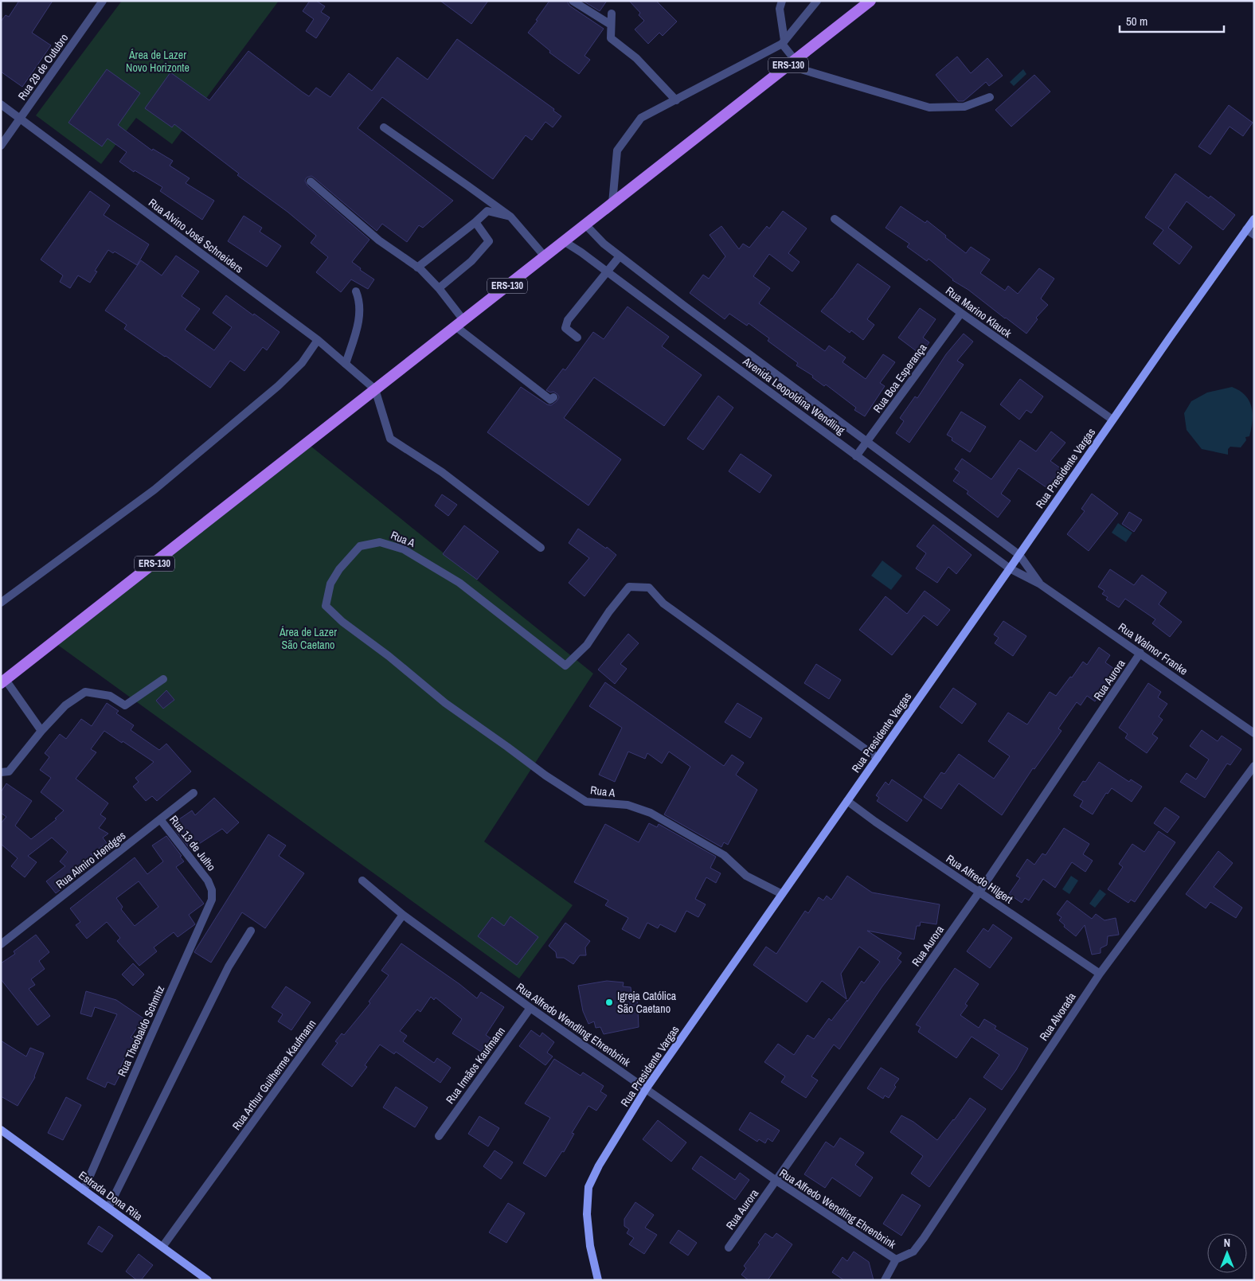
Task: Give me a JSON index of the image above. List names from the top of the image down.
{
  "streets": {
    "main road": ["ERS-130", "Rua Presidente Vargas", "Estrada Dona Rita"],
    "street": [
      "Rua 29 de Outubro",
      "Rua Alvino José Schneiders",
      "Rua Marino Klauck",
      "Rua Boa Esperança",
      "Avenida Leopoldina Wendling",
      "Rua A",
      "Rua Walmor Franke",
      "Rua Aurora",
      "Rua 13 de Julho",
      "Rua Almiro Hendges",
      "Rua Alfredo Hilgert",
      "Rua Alvorada",
      "Rua Alfredo Wendling Ehrenbrink",
      "Rua Theobaldo Schmitz",
      "Rua Irmãos Kaufmann",
      "Rua Arthur Guilherme Kaufmann"
    ]
  },
  "crossings": [
    ["ERS-130", "Rua Alvino José Schneiders"],
    ["ERS-130", "Avenida Leopoldina Wendling"],
    ["Rua 29 de Outubro", "Rua Alvino José Schneiders"],
    ["Rua Marino Klauck", "Rua Boa Esperança"],
    ["Rua Marino Klauck", "Rua Presidente Vargas"],
    ["Rua Boa Esperança", "Avenida Leopoldina Wendling"],
    ["Avenida Leopoldina Wendling", "Rua Presidente Vargas"],
    ["Avenida Leopoldina Wendling", "Rua Walmor Franke"],
    ["Rua Presidente Vargas", "Rua A"],
    ["Rua Presidente Vargas", "Rua Walmor Franke"],
    ["Rua Presidente Vargas", "Rua Alfredo Hilgert"],
    ["Rua Presidente Vargas", "Rua Alfredo Wendling Ehrenbrink"],
    ["Rua Walmor Franke", "Rua Aurora"],
    ["Rua Aurora", "Rua Alfredo Hilgert"],
    ["Rua Aurora", "Rua Alfredo Wendling Ehrenbrink"],
    ["Rua 13 de Julho", "Rua Almiro Hendges"],
    ["Rua 13 de Julho", "Rua Theobaldo Schmitz"],
    ["Rua Alfredo Hilgert", "Rua Alvorada"],
    ["Rua Alvorada", "Rua Alfredo Wendling Ehrenbrink"],
    ["Rua Alfredo Wendling Ehrenbrink", "Rua Irmãos Kaufmann"],
    ["Rua Alfredo Wendling Ehrenbrink", "Rua Arthur Guilherme Kaufmann"],
    ["Rua Theobaldo Schmitz", "Estrada Dona Rita"],
    ["Rua Arthur Guilherme Kaufmann", "Estrada Dona Rita"]
  ],
  "parks": ["Área de Lazer Novo Horizonte", "Área de Lazer São Caetano"],
  "places": ["Igreja Católica São Caetano"],
  "scale_bar": "50 m",
  "north": "top"
}
